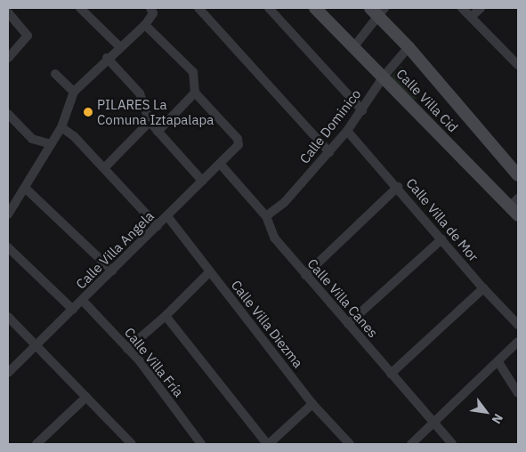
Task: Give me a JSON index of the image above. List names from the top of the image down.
{
  "streets": {
    "street": [
      "Calle Villa Cid",
      "Calle Dominico",
      "Calle Villa de Mor",
      "Calle Villa Angela",
      "Calle Villa Canes",
      "Calle Villa Diezma",
      "Calle Villa Fría"
    ]
  },
  "crossings": [
    ["Calle Villa Cid", "Calle Dominico"],
    ["Calle Dominico", "Calle Villa de Mor"],
    ["Calle Dominico", "Calle Villa Canes"],
    ["Calle Villa Angela", "Calle Villa Canes"],
    ["Calle Villa Angela", "Calle Villa Diezma"],
    ["Calle Villa Angela", "Calle Villa Fría"]
  ],
  "places": ["PILARES La Comuna Iztapalapa"],
  "north": "bottom right"
}
